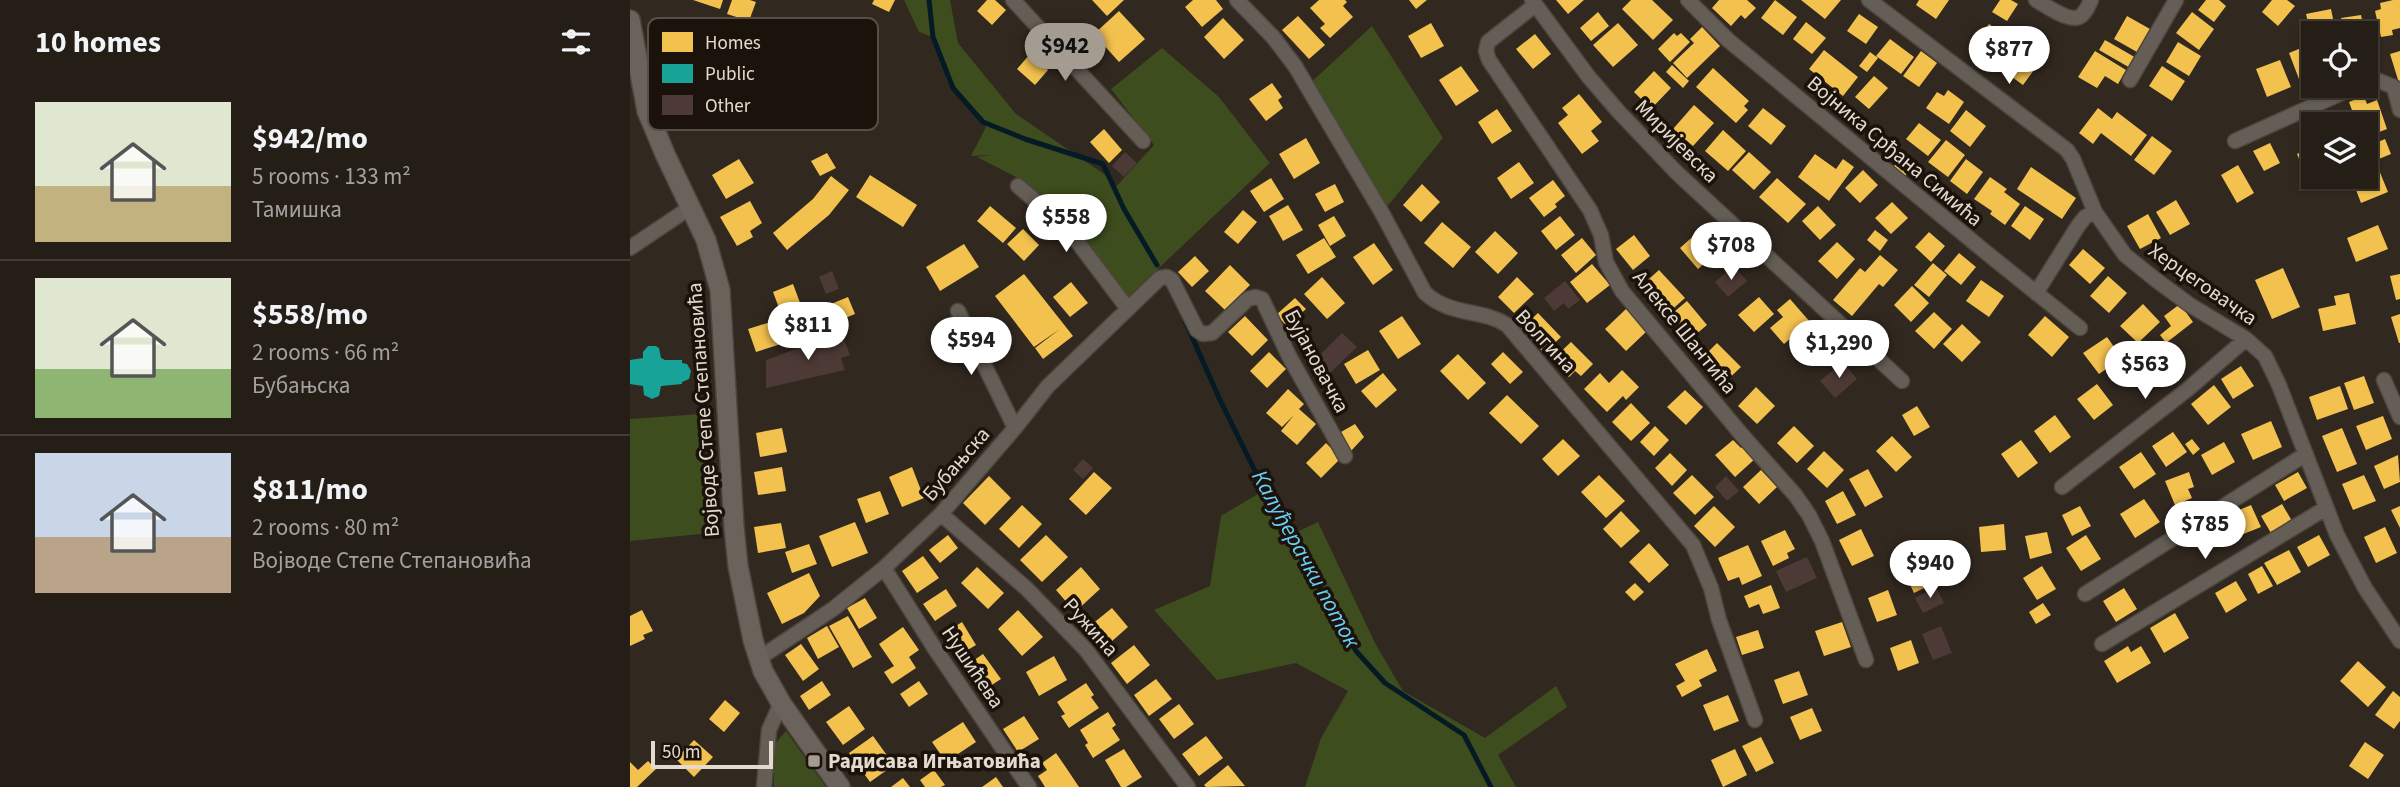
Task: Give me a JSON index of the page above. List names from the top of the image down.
{
  "streets": {
    "street": [
      "Миријевска",
      "Војника Срђана Симића",
      "Херцеговачка",
      "Алексе Шантића",
      "Волгина",
      "Бујановачка",
      "Војводе Степе Степановића",
      "Бубањска",
      "Ружина",
      "Нушићева"
    ]
  },
  "crossings": [
    ["Миријевска", "Алексе Шантића"],
    ["Бујановачка", "Бубањска"],
    ["Војводе Степе Степановића", "Бубањска"],
    ["Бубањска", "Ружина"],
    ["Бубањска", "Нушићева"]
  ],
  "water": ["Калуђерачки поток"],
  "places": {
    "transit": ["Радисава Игњатовића"]
  },
  "legend": ["Homes", "Public", "Other"],
  "scale_bar": "50 m",
  "page": {
    "heading": "10 homes",
    "price": [
      "$942",
      "$877",
      "$558",
      "$708",
      "$811",
      "$594",
      "$1,290",
      "$563",
      "$785",
      "$940"
    ],
    "list": [
      {
        "name": "$942/mo",
        "note": "5 rooms · 133 m² · Тамишка"
      },
      {
        "name": "$558/mo",
        "note": "2 rooms · 66 m² · Бубањска"
      },
      {
        "name": "$811/mo",
        "note": "2 rooms · 80 m² · Војводе Степе Степановића"
      }
    ],
    "scale": "50 m"
  }
}
